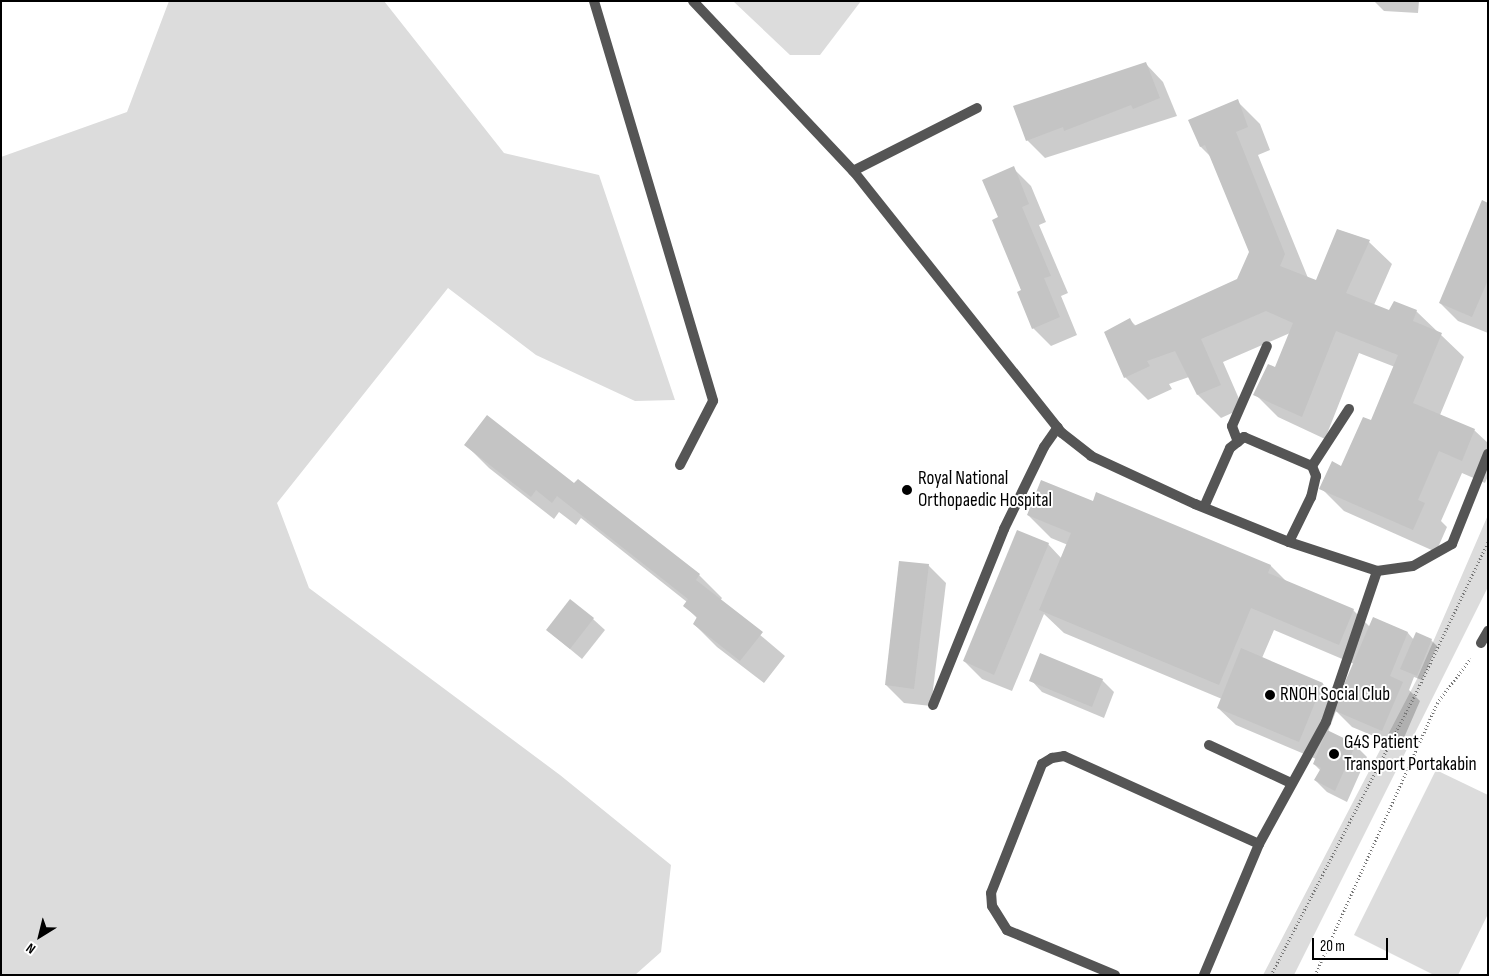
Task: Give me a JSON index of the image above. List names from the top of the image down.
{
  "places": ["Royal National Orthopaedic Hospital", "RNOH Social Club", "G4S Patient Transport Portakabin"],
  "scale_bar": "20 m",
  "north": "bottom left"
}
